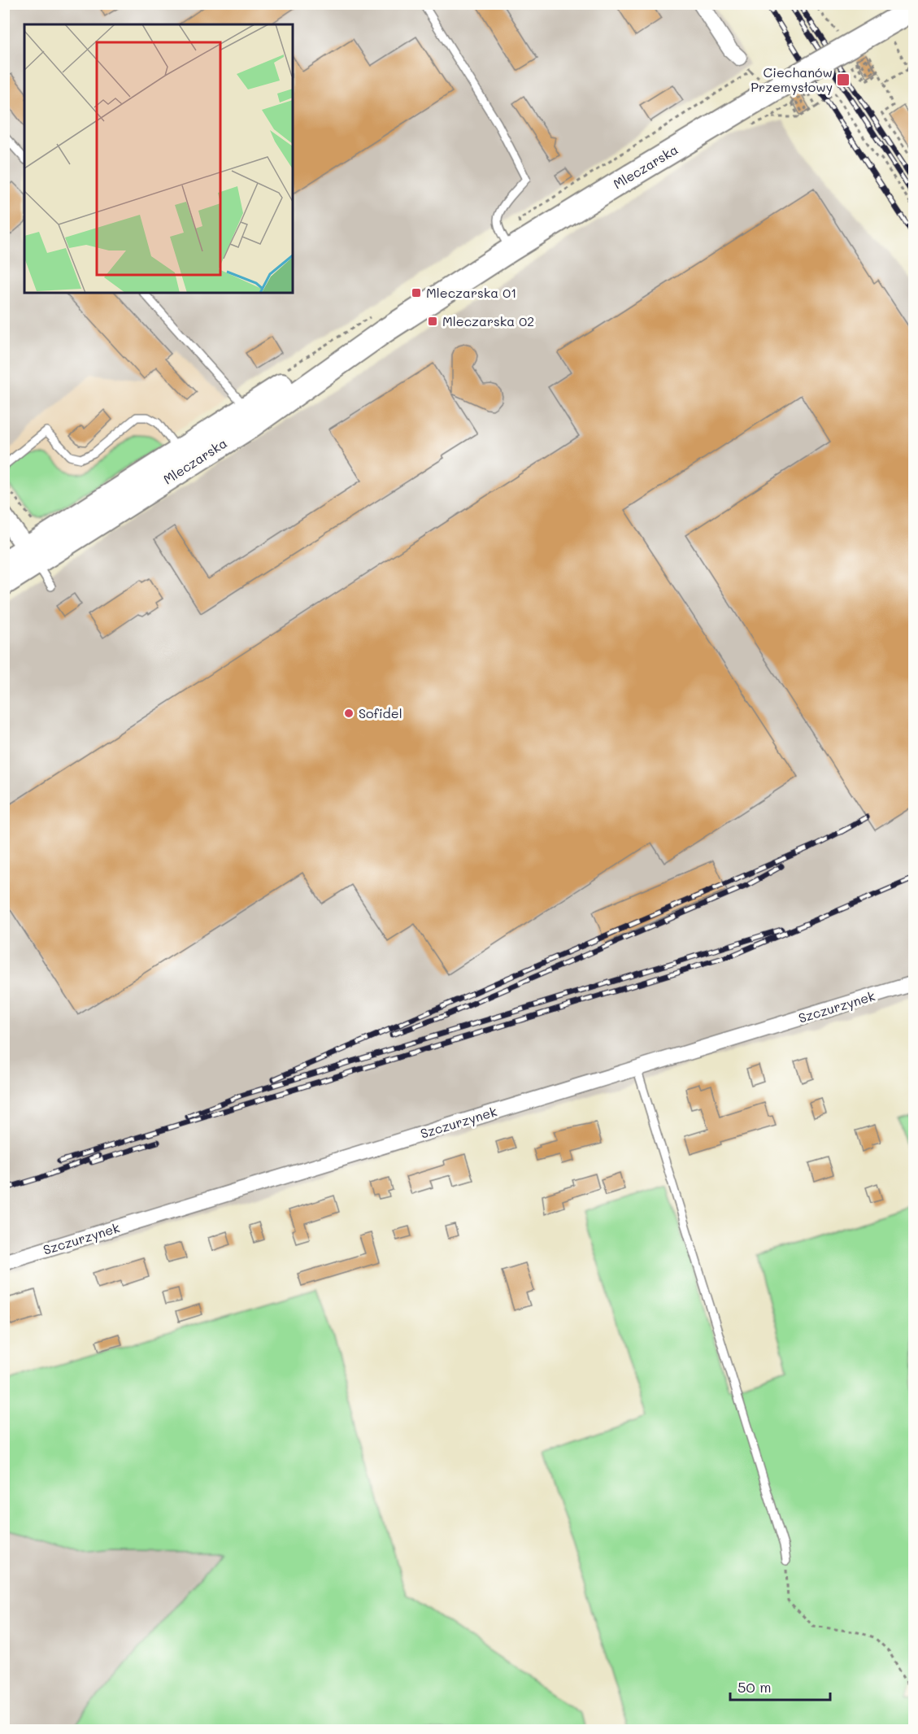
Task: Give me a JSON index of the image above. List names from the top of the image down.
{
  "streets": {
    "main road": ["Mleczarska"],
    "street": ["Szczurzynek"]
  },
  "places": {
    "transit": ["Ciechanów Przemysłowy", "Mleczarska 01", "Mleczarska 02"],
    "other": ["Sofidel"]
  },
  "scale_bar": "50 m"
}
